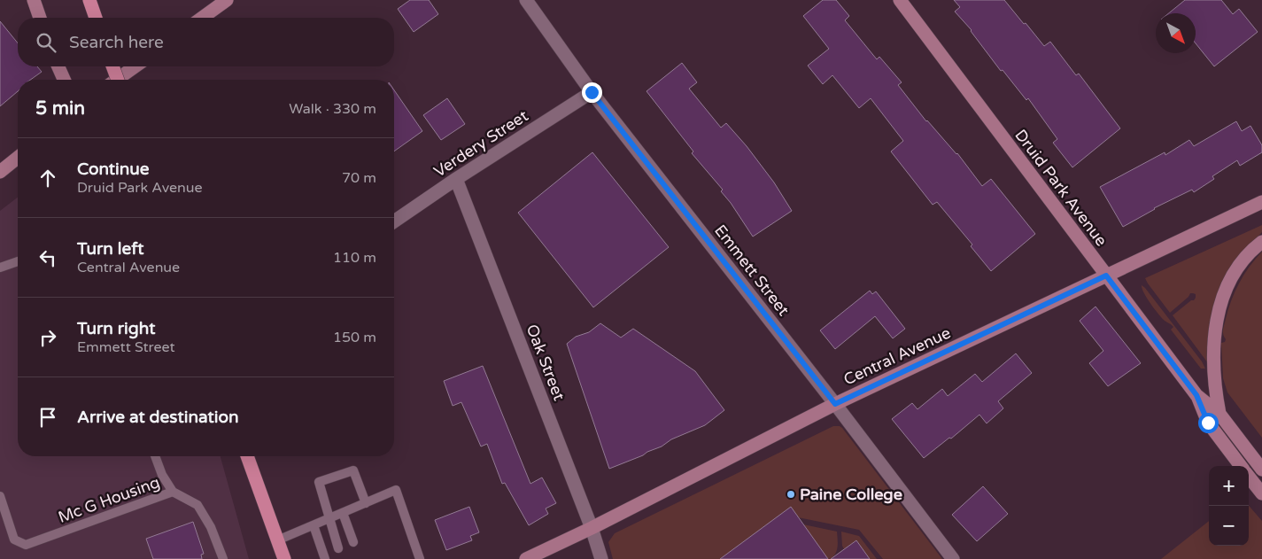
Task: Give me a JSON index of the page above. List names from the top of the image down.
{
  "streets": {
    "main road": ["Druid Park Avenue", "Central Avenue"],
    "street": ["Verdery Street", "Emmett Street", "Oak Street"],
    "lane": ["Mc G Housing"]
  },
  "crossings": [
    ["Verdery Street", "Emmett Street"],
    ["Verdery Street", "Oak Street"],
    ["Druid Park Avenue", "Central Avenue"],
    ["Emmett Street", "Central Avenue"],
    ["Central Avenue", "Oak Street"]
  ],
  "places": ["Paine College"],
  "north": "bottom right",
  "page": {
    "search": "Search here",
    "heading": ["5 min", "Walk · 330 m"],
    "list": [
      ["Continue", "Druid Park Avenue", "70 m"],
      ["Turn left", "Central Avenue", "110 m"],
      ["Turn right", "Emmett Street", "150 m"],
      "Arrive at destination"
    ],
    "map_buttons": ["+", "−"]
  }
}
